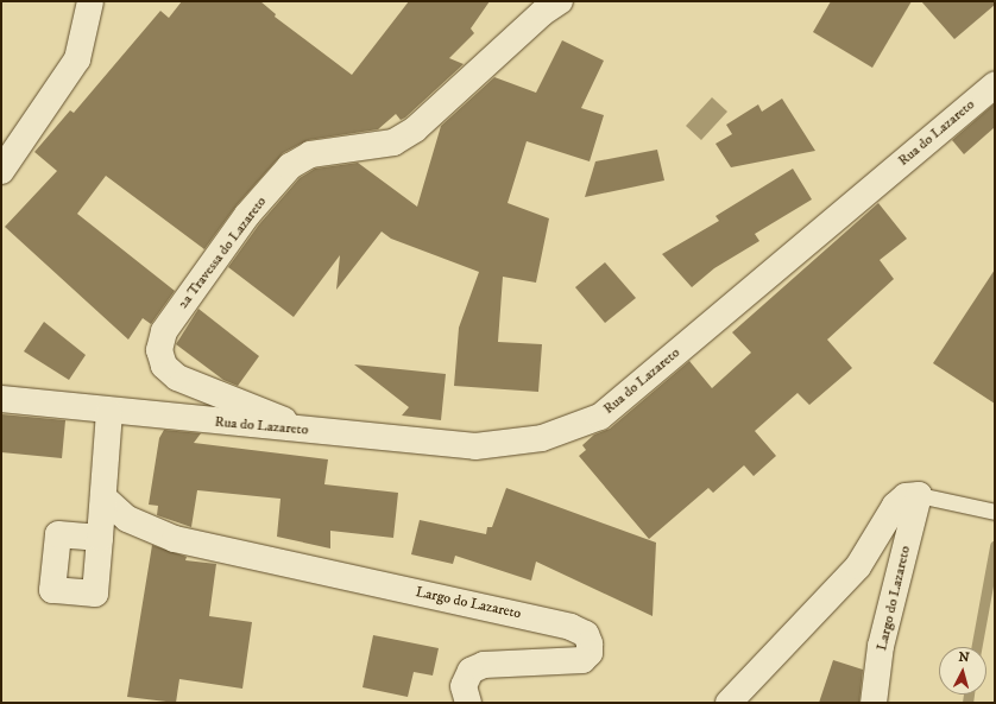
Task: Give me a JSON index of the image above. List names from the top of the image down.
{
  "streets": {
    "street": ["Rua do Lazareto", "2a Travessa do Lazareto", "Largo do Lazareto"]
  },
  "crossings": [
    ["Rua do Lazareto", "2a Travessa do Lazareto"]
  ],
  "north": "top"
}
